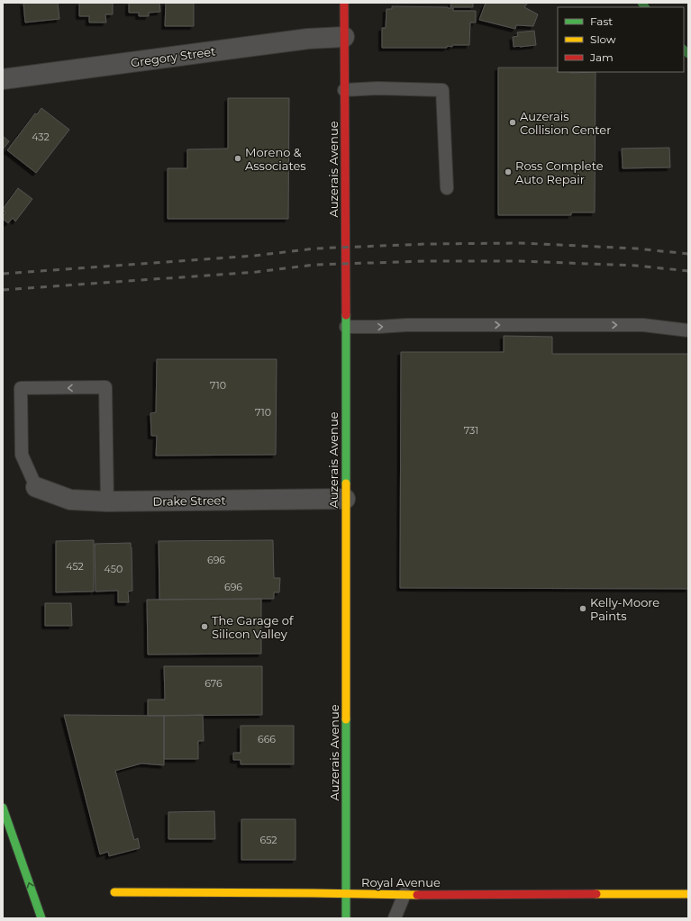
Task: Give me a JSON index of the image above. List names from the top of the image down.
{
  "streets": {
    "main road": ["Auzerais Avenue", "Royal Avenue"],
    "street": ["Gregory Street", "Drake Street"]
  },
  "crossings": [
    ["Gregory Street", "Auzerais Avenue"],
    ["Auzerais Avenue", "Drake Street"],
    ["Auzerais Avenue", "Royal Avenue"]
  ],
  "places": [
    "Auzerais Collision Center",
    "Moreno & Associates",
    "Ross Complete Auto Repair",
    "Kelly-Moore Paints",
    "The Garage of Silicon Valley"
  ],
  "house_numbers": [
    "432",
    "710",
    "710",
    "731",
    "696",
    "452",
    "450",
    "696",
    "676",
    "666",
    "652"
  ],
  "legend": ["Fast", "Slow", "Jam"]
}
